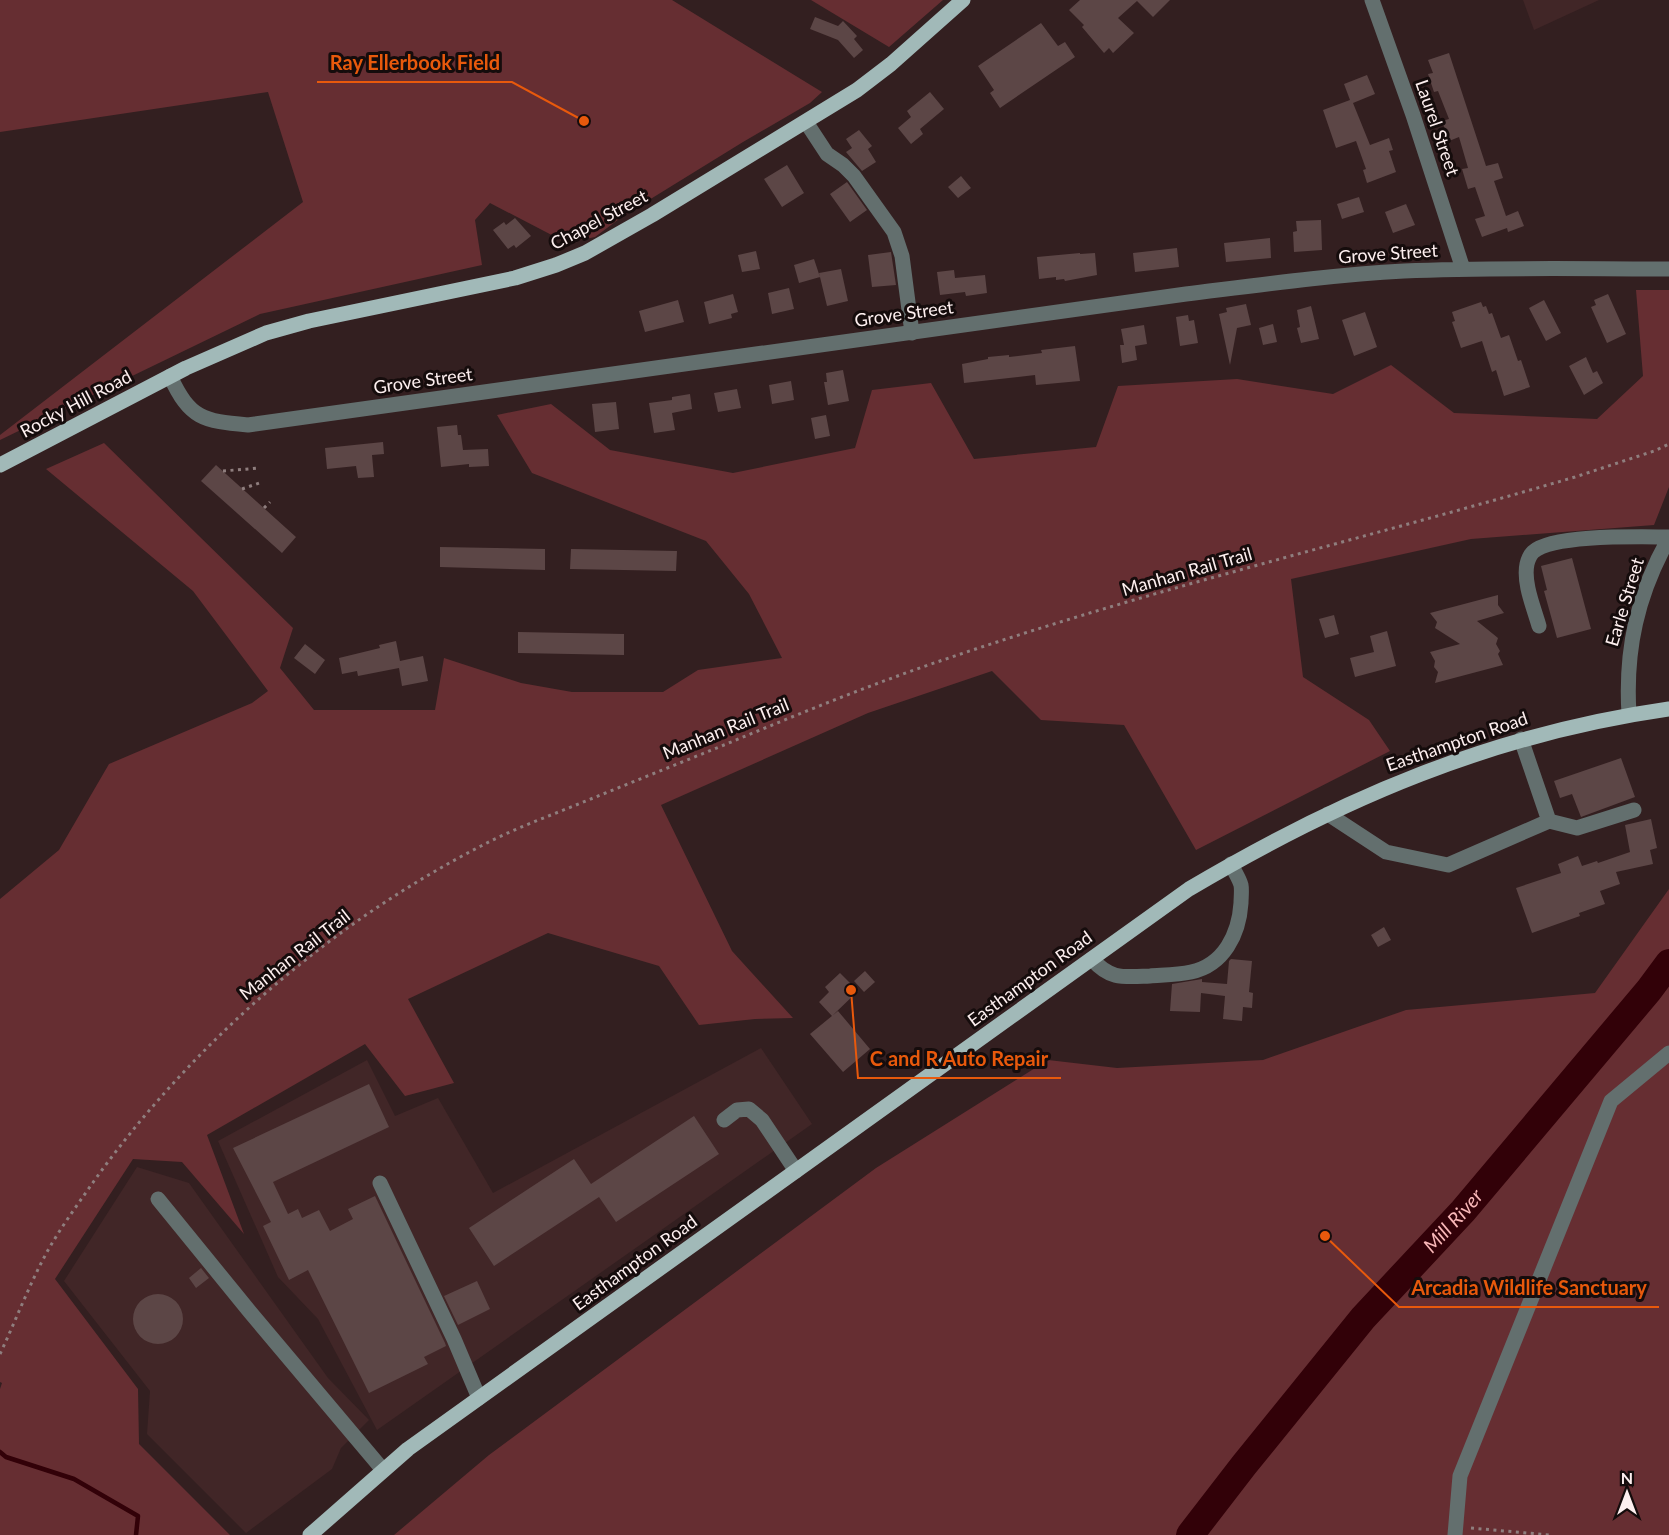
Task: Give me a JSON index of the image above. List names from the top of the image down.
{
  "streets": {
    "main road": ["Chapel Street", "Rocky Hill Road", "Easthampton Road"],
    "street": ["Laurel Street", "Grove Street", "Earle Street"],
    "path": ["Manhan Rail Trail"]
  },
  "crossings": [
    ["Laurel Street", "Grove Street"],
    ["Chapel Street", "Grove Street"],
    ["Chapel Street", "Rocky Hill Road"],
    ["Grove Street", "Rocky Hill Road"],
    ["Earle Street", "Easthampton Road"]
  ],
  "water": ["Mill River"],
  "places": ["Ray Ellerbook Field", "C and R Auto Repair", "Arcadia Wildlife Sanctuary"],
  "north": "top"
}
